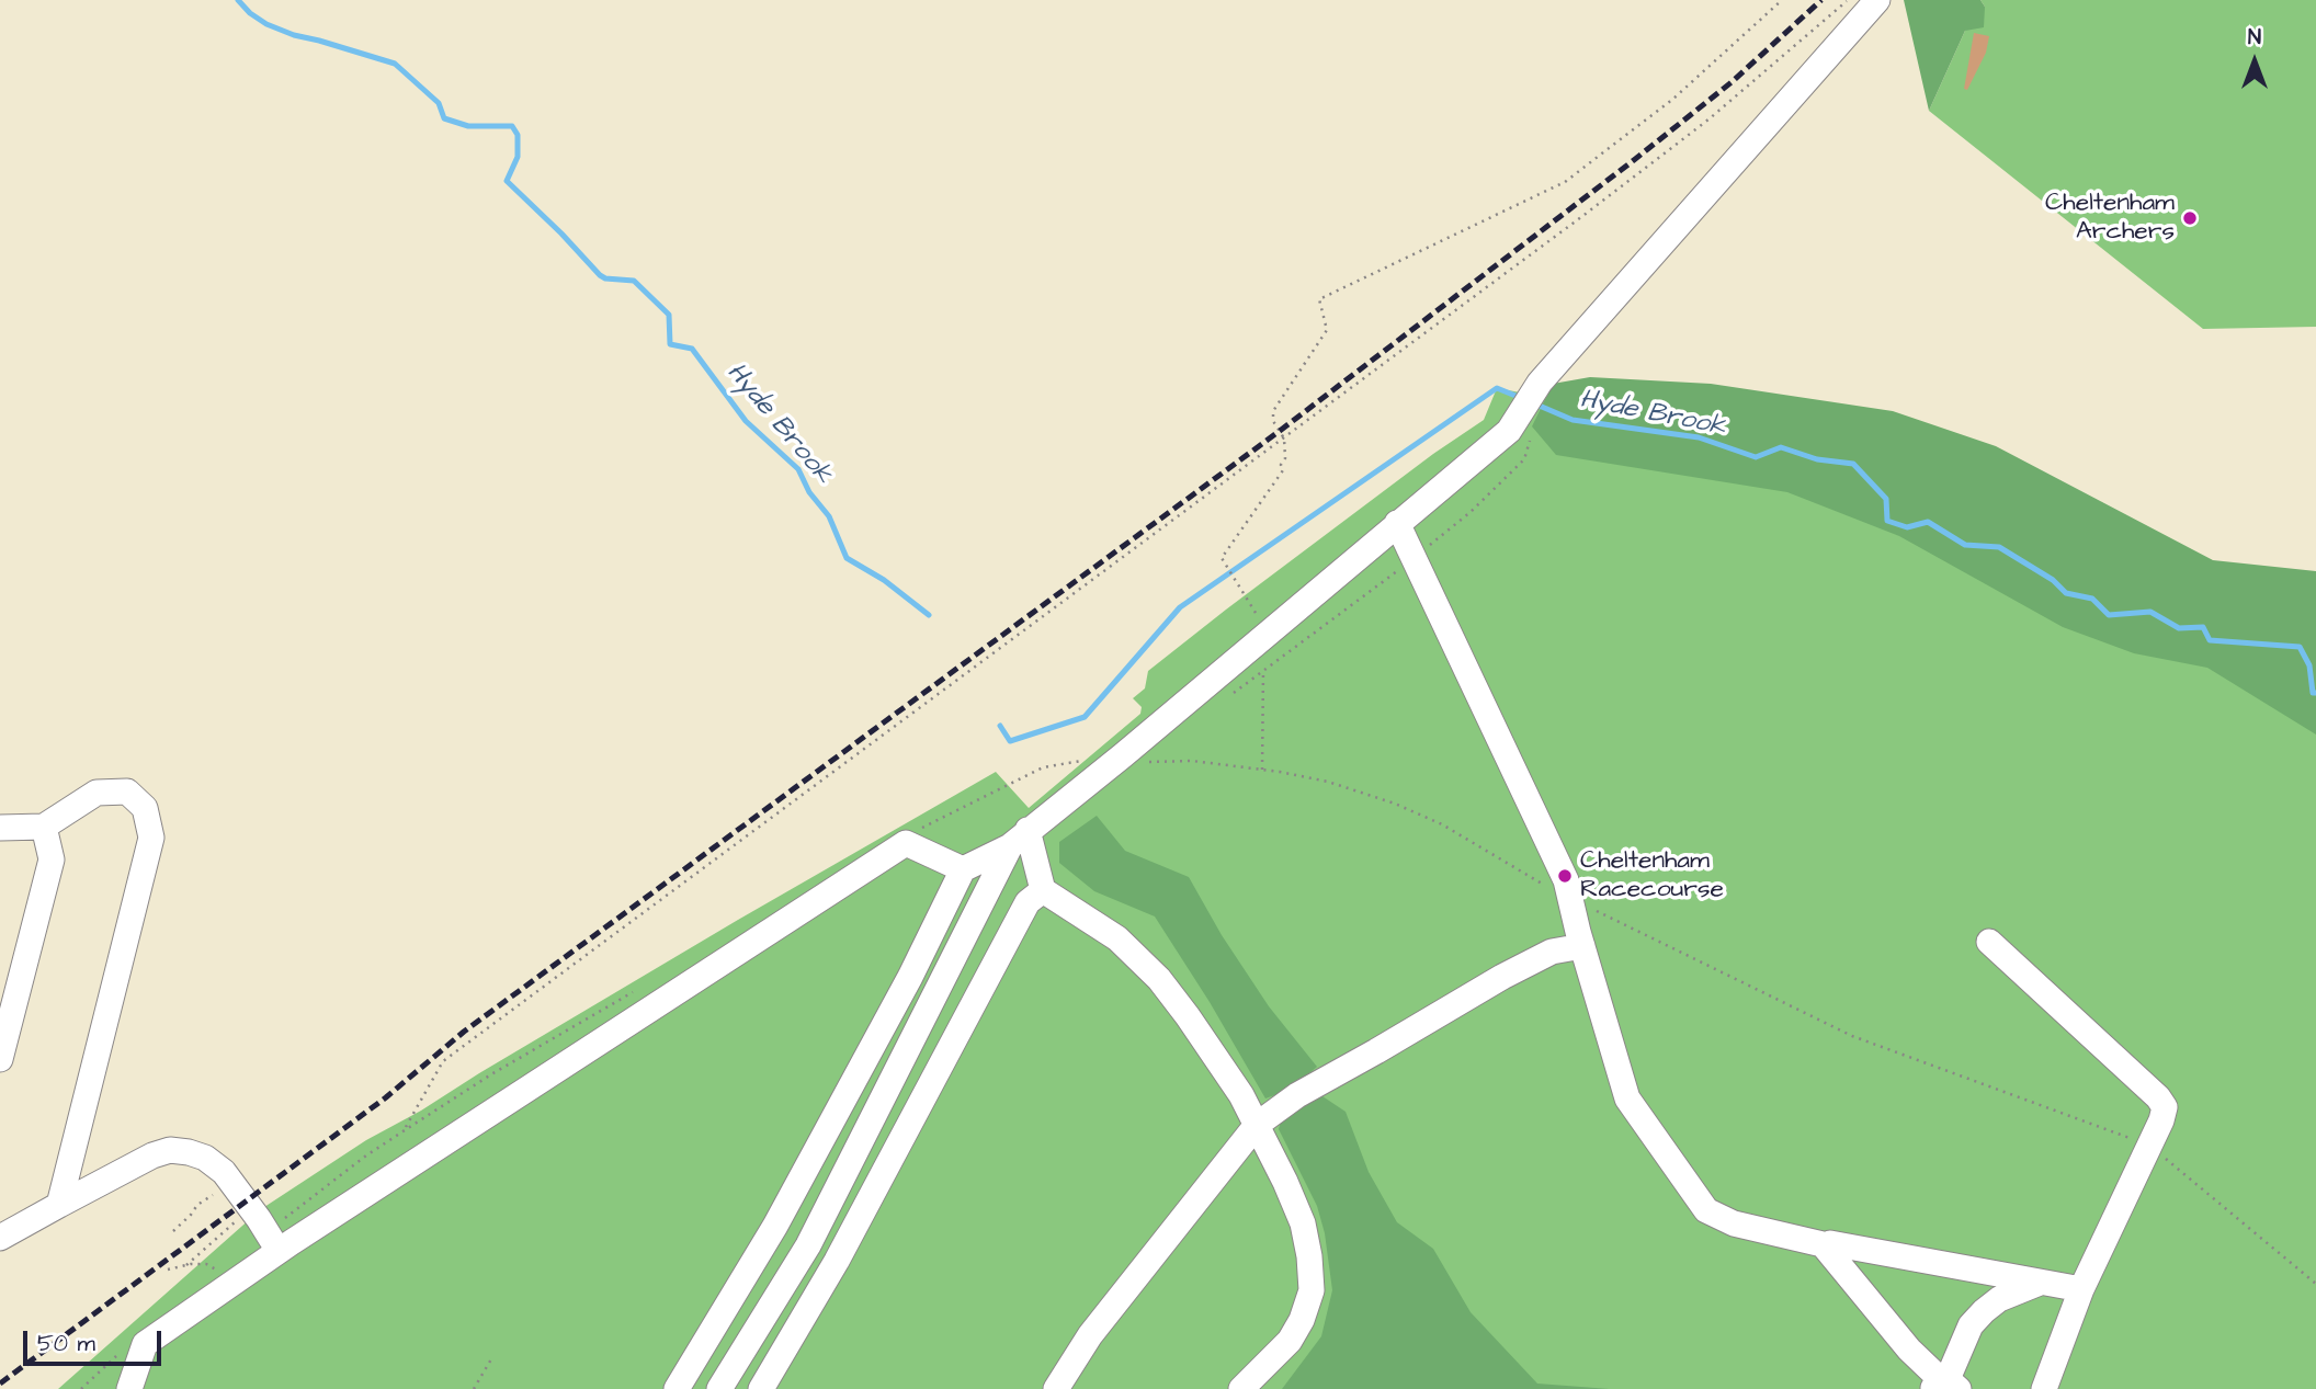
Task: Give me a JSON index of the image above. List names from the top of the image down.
{
  "water": ["Hyde Brook"],
  "places": ["Cheltenham Archers", "Cheltenham Racecourse"],
  "scale_bar": "50 m",
  "north": "top"
}
